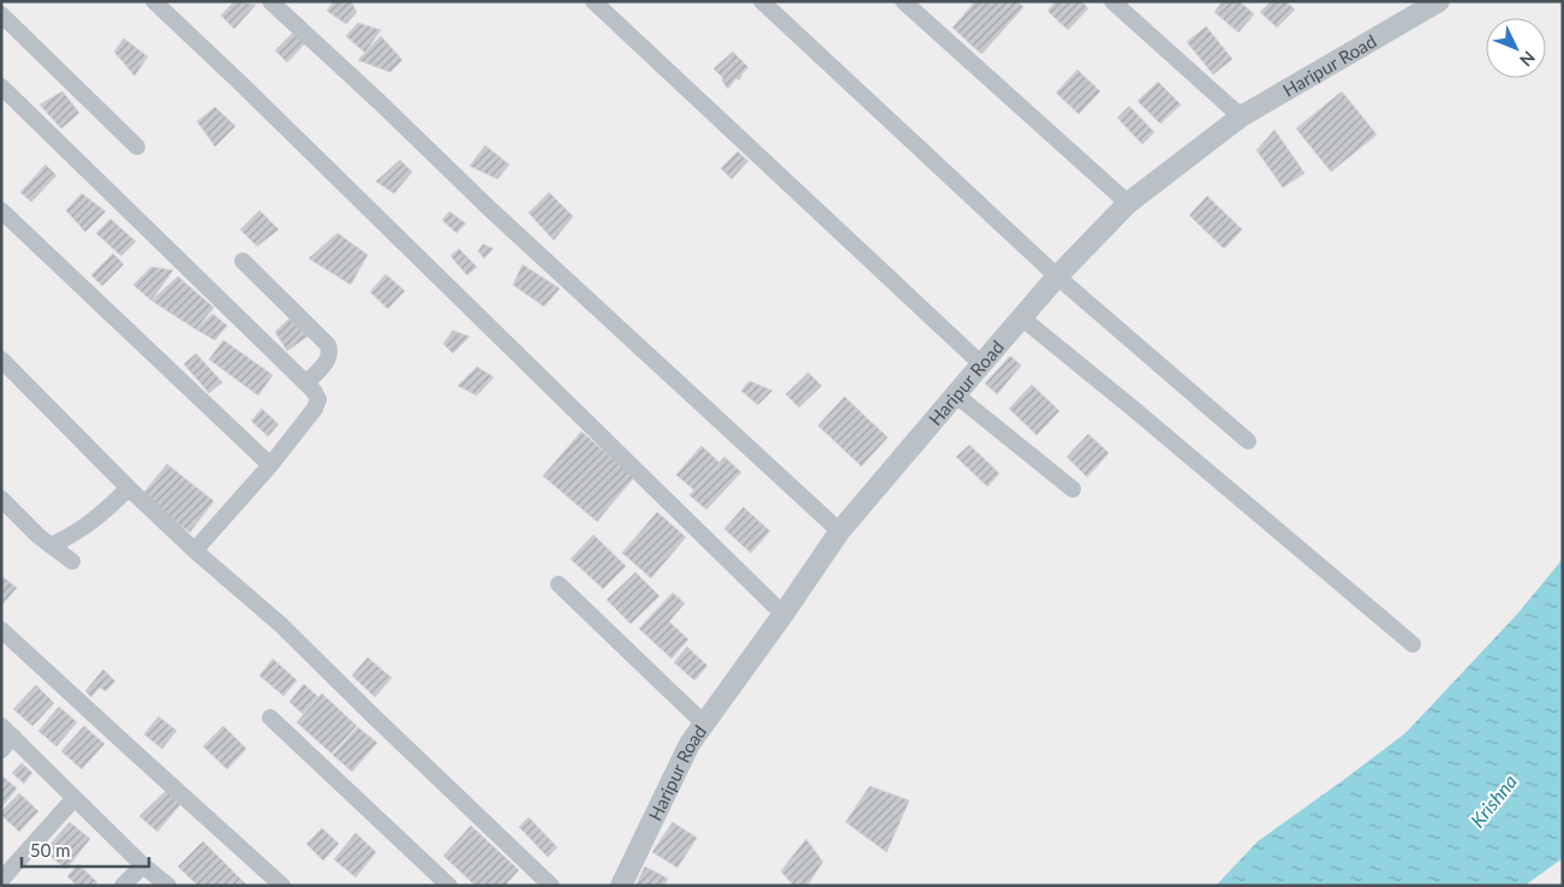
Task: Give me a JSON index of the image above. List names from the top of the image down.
{
  "streets": {
    "street": ["Haripur Road"]
  },
  "water": ["Krishna"],
  "scale_bar": "50 m",
  "north": "bottom right"
}
